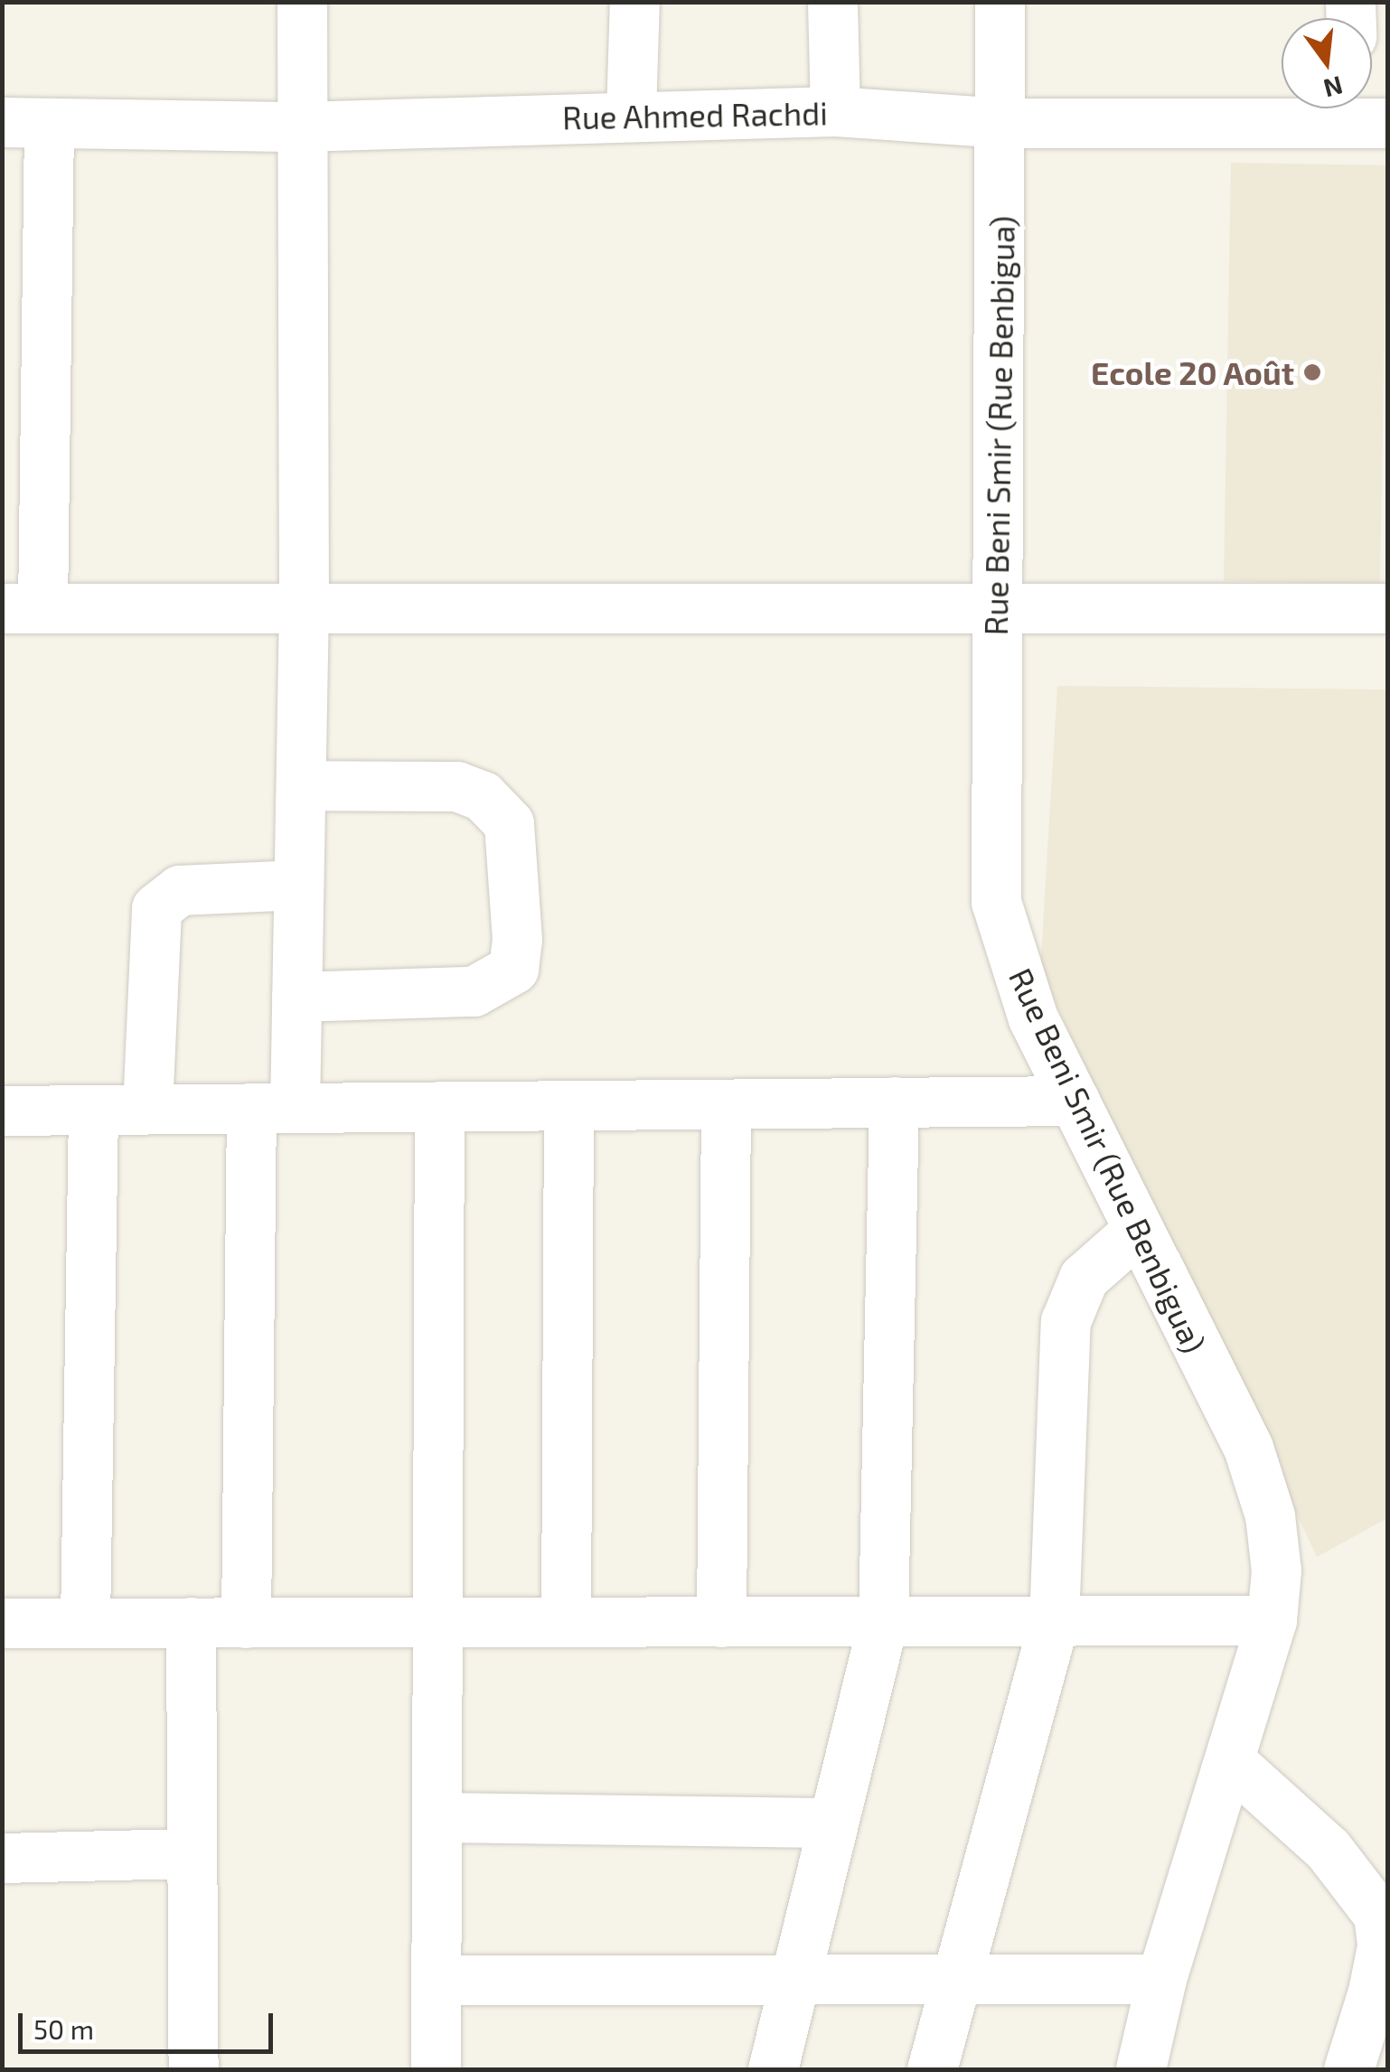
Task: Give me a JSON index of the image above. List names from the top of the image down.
{
  "streets": {
    "street": ["Rue Ahmed Rachdi", "Rue Beni Smir (Rue Benbigua)"]
  },
  "crossings": [
    ["Rue Ahmed Rachdi", "Rue Beni Smir (Rue Benbigua)"]
  ],
  "places": ["Ecole 20 Août"],
  "scale_bar": "50 m",
  "north": "bottom"
}
